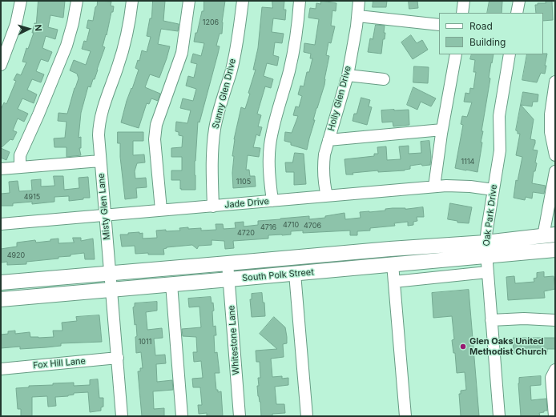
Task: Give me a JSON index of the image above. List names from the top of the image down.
{
  "streets": {
    "main road": ["South Polk Street"],
    "street": [
      "Sunny Glen Drive",
      "Holly Glen Drive",
      "Jade Drive",
      "Misty Glen Lane",
      "Oak Park Drive",
      "Whitestone Lane",
      "Fox Hill Lane"
    ]
  },
  "crossings": [
    ["Sunny Glen Drive", "Jade Drive"],
    ["Holly Glen Drive", "Jade Drive"],
    ["Jade Drive", "Misty Glen Lane"],
    ["Jade Drive", "Oak Park Drive"],
    ["Misty Glen Lane", "South Polk Street"],
    ["Misty Glen Lane", "Fox Hill Lane"],
    ["Oak Park Drive", "South Polk Street"],
    ["South Polk Street", "Whitestone Lane"]
  ],
  "places": ["Glen Oaks United Methodist Church"],
  "house_numbers": [
    "1206",
    "1114",
    "1105",
    "4915",
    "4710",
    "4706",
    "4716",
    "4720",
    "4920",
    "1011"
  ],
  "legend": ["Road", "Building"],
  "north": "right"
}
